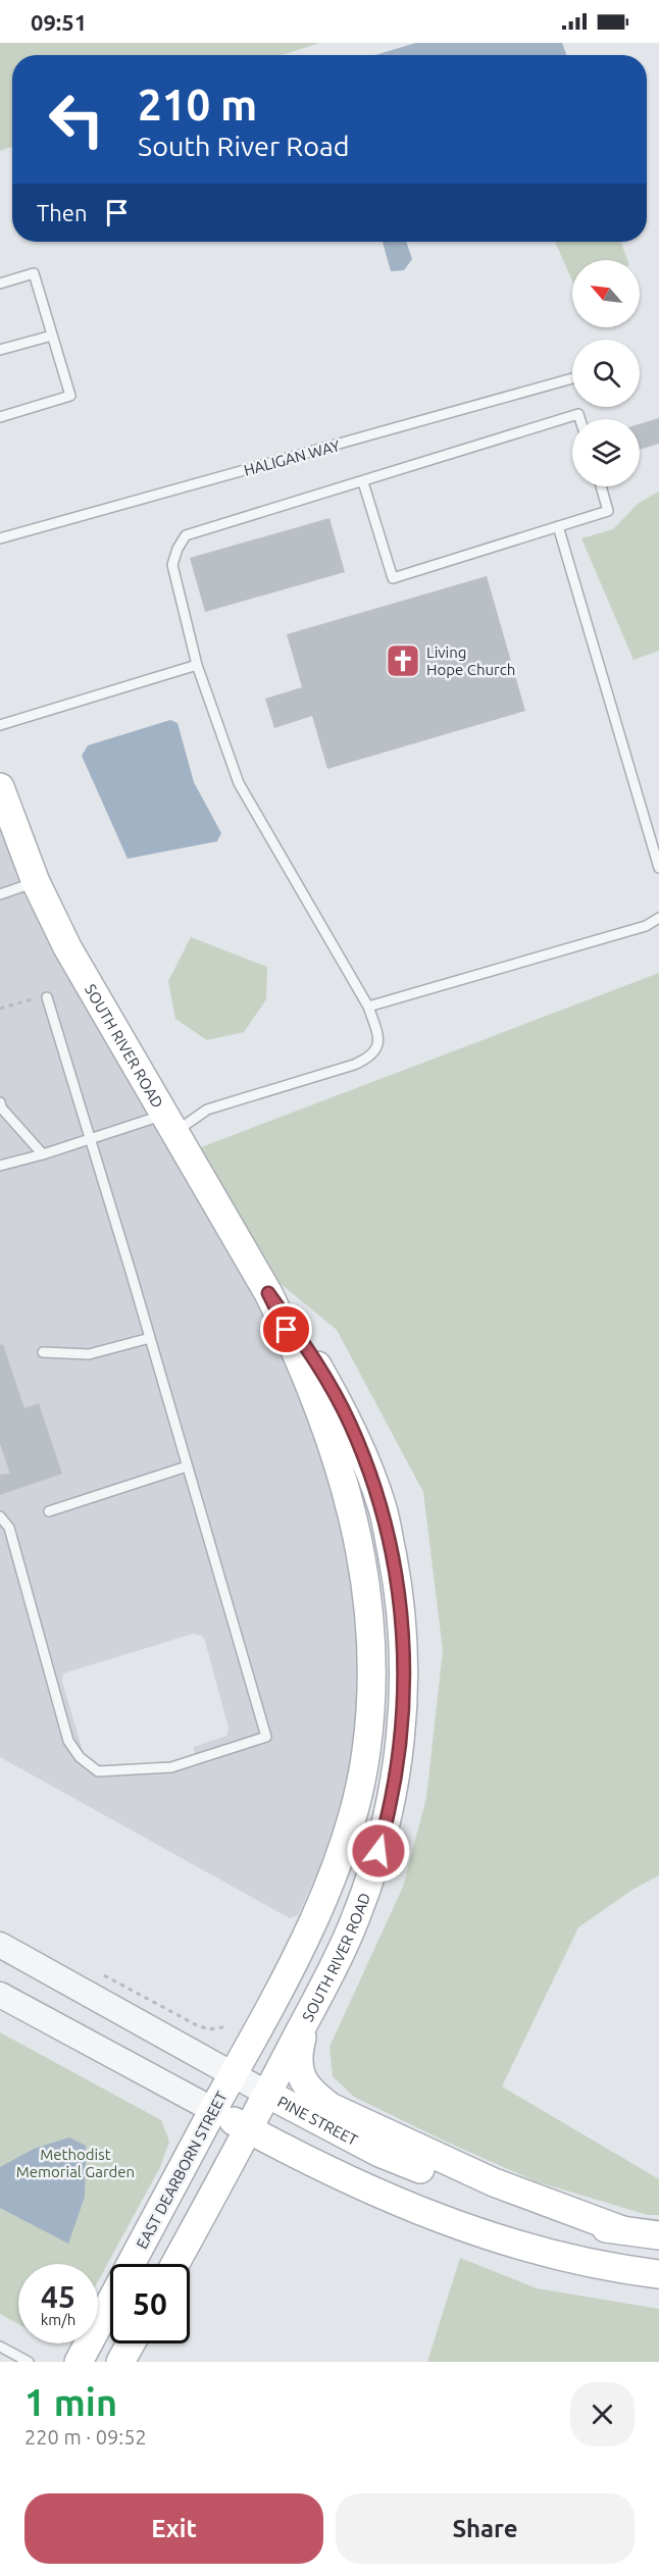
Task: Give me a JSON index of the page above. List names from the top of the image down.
{
  "streets": {
    "main road": ["SOUTH RIVER ROAD", "PINE STREET", "EAST DEARBORN STREET"],
    "lane": ["HALIGAN WAY"]
  },
  "crossings": [
    ["SOUTH RIVER ROAD", "PINE STREET"],
    ["SOUTH RIVER ROAD", "EAST DEARBORN STREET"],
    ["PINE STREET", "EAST DEARBORN STREET"]
  ],
  "parks": ["Methodist Memorial Garden"],
  "places": {
    "church": ["Living Hope Church"]
  },
  "north": "top left",
  "page": {
    "status": "09:51",
    "turn": ["210 m", "South River Road"],
    "then": "Then",
    "speed": "45 km/h",
    "limit": "50",
    "heading": ["1 min", "220 m · 09:52"],
    "buttons": ["Exit", "Share"]
  }
}
